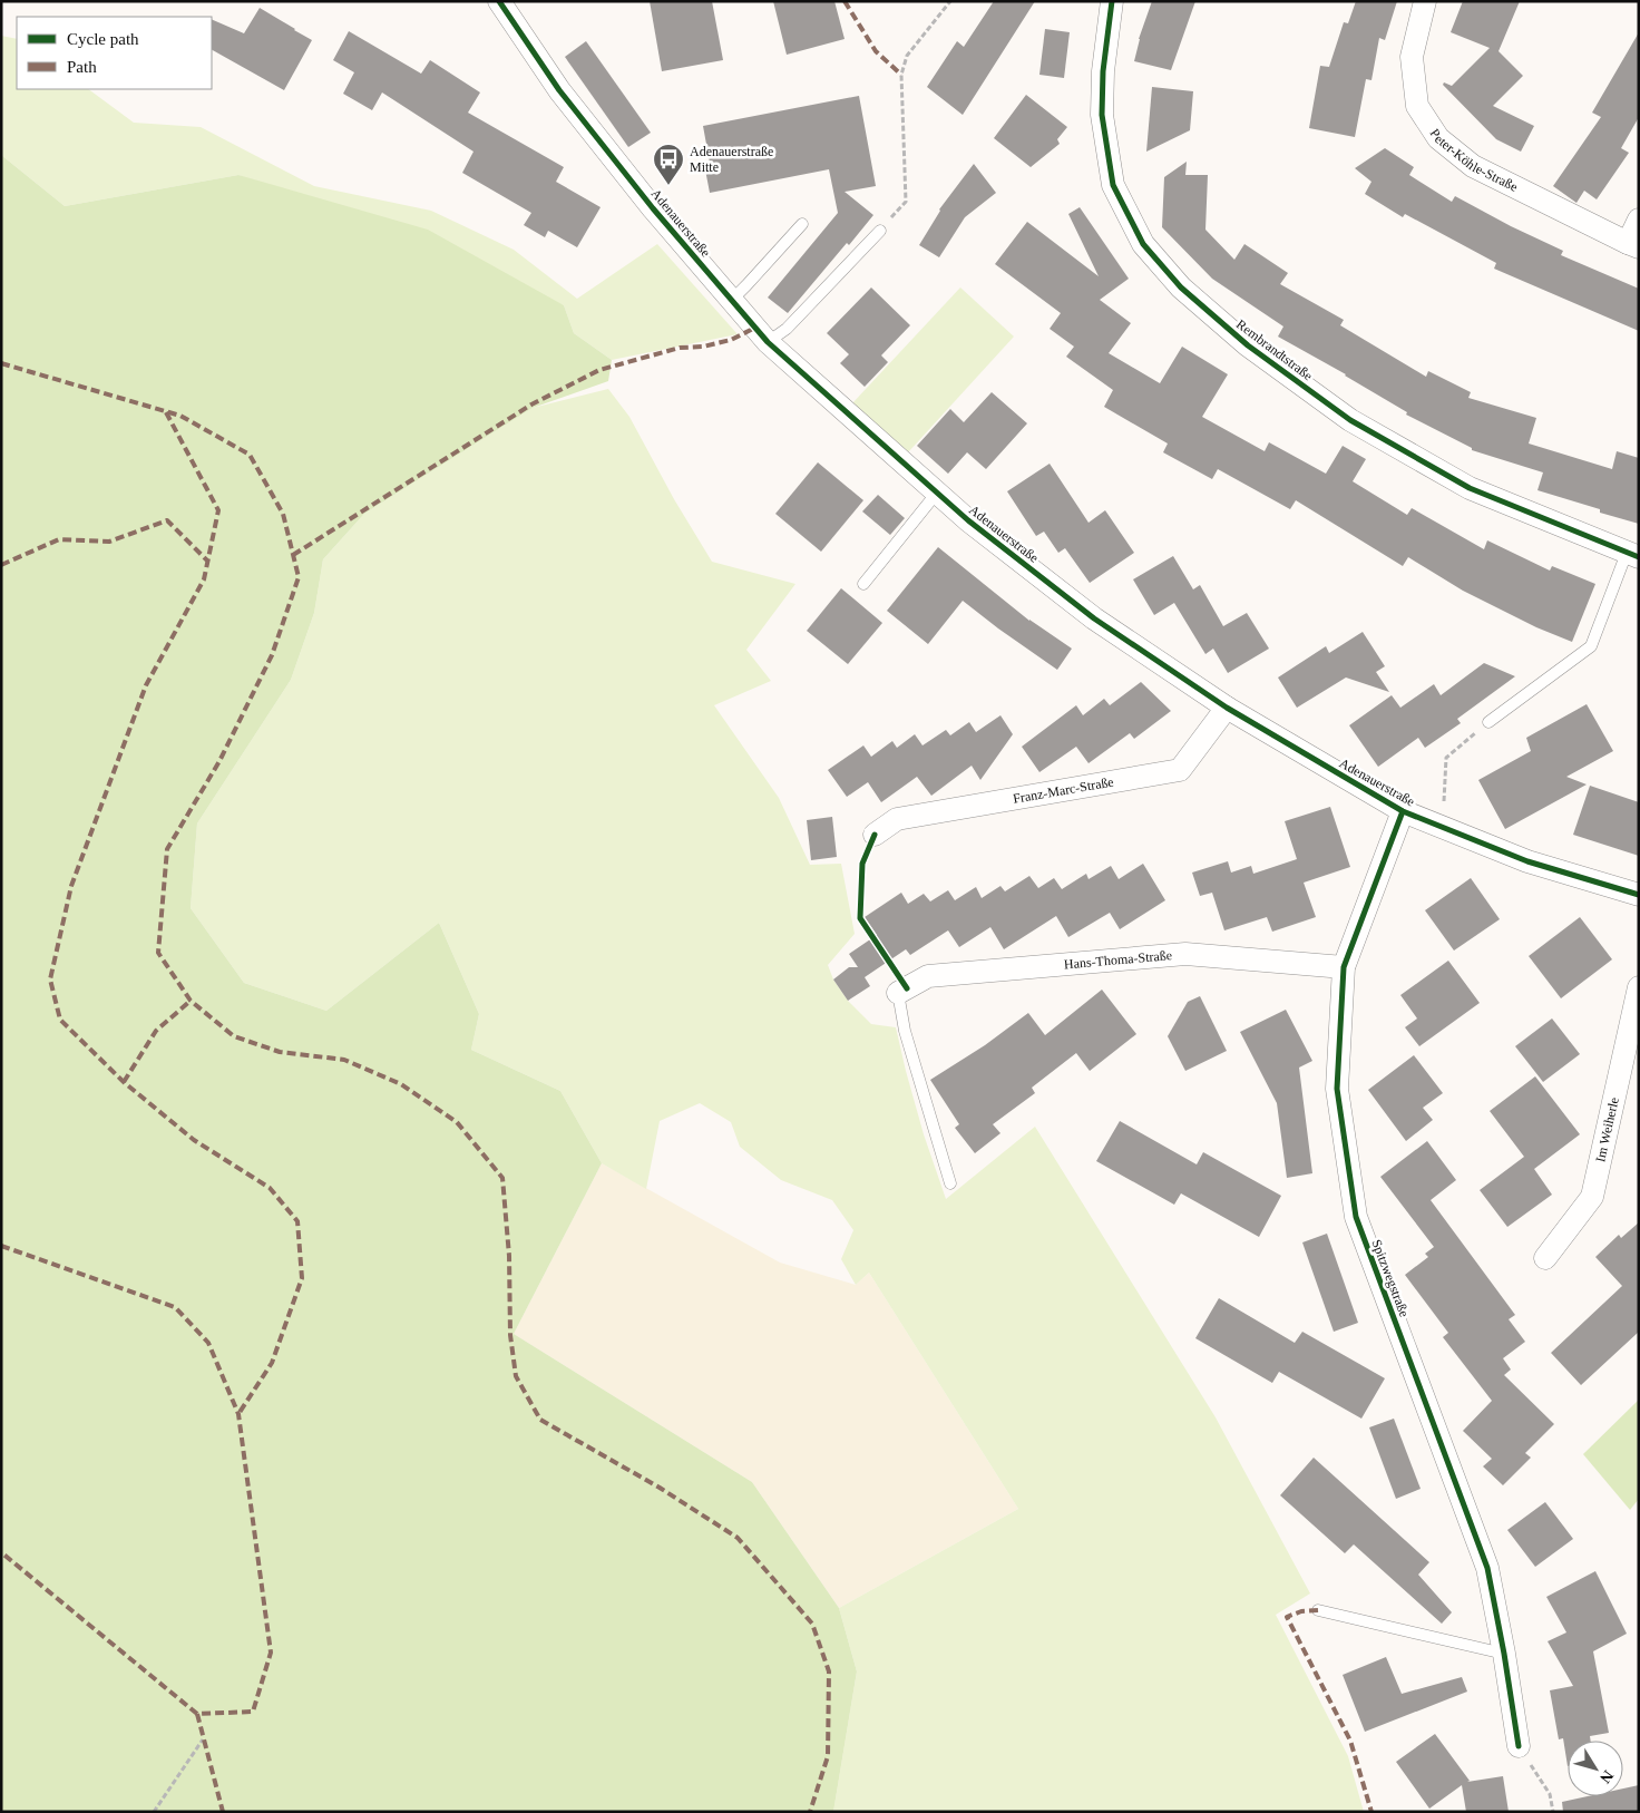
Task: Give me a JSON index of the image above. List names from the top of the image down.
{
  "streets": {
    "street": [
      "Peter-Köhle-Straße",
      "Adenauerstraße",
      "Rembrandtstraße",
      "Franz-Marc-Straße",
      "Hans-Thoma-Straße",
      "Im Weiherle",
      "Spitzwegstraße"
    ]
  },
  "crossings": [
    ["Adenauerstraße", "Franz-Marc-Straße"],
    ["Adenauerstraße", "Spitzwegstraße"],
    ["Hans-Thoma-Straße", "Spitzwegstraße"]
  ],
  "places": {
    "bus stop": ["Adenauerstraße Mitte"]
  },
  "legend": ["Cycle path", "Path"],
  "north": "bottom right"
}
